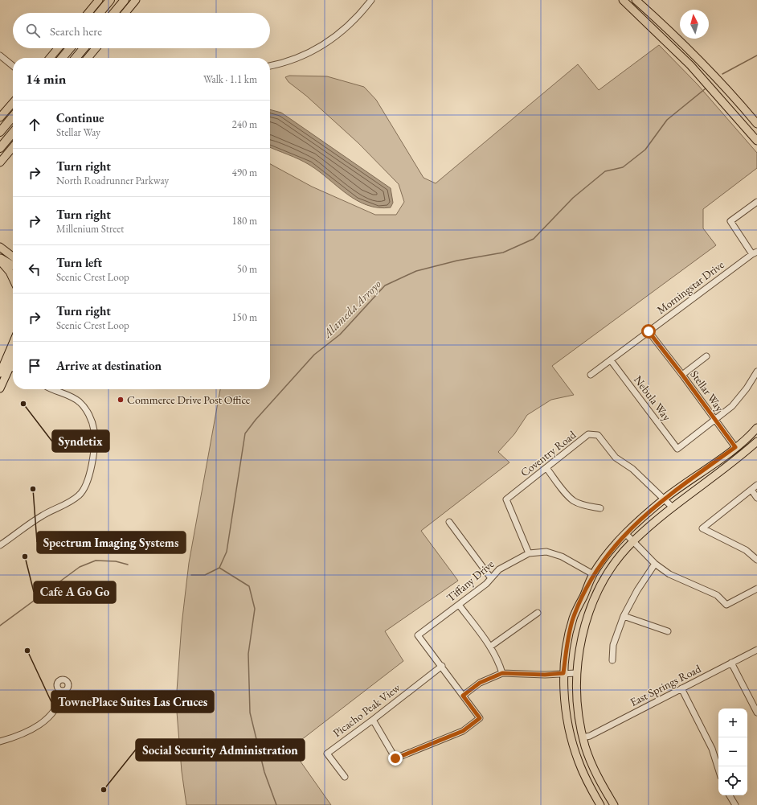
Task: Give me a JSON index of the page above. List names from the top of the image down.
{
  "streets": {
    "street": [
      "Morningstar Drive",
      "Stellar Way",
      "Nebula Way",
      "Coventry Road",
      "Tiffany Drive",
      "East Springs Road",
      "Picacho Peak View"
    ]
  },
  "crossings": [
    ["Morningstar Drive", "Stellar Way"],
    ["Morningstar Drive", "Nebula Way"],
    ["Stellar Way", "Nebula Way"],
    ["Coventry Road", "Tiffany Drive"],
    ["Tiffany Drive", "Picacho Peak View"]
  ],
  "water": ["Alameda Arroyo"],
  "places": [
    "Commerce Drive Post Office",
    "Syndetix",
    "Spectrum Imaging Systems",
    "Cafe A Go Go",
    "TownePlace Suites Las Cruces",
    "Social Security Administration"
  ],
  "north": "top",
  "page": {
    "search": "Search here",
    "heading": ["14 min", "Walk · 1.1 km"],
    "list": [
      ["Continue", "Stellar Way", "240 m"],
      ["Turn right", "North Roadrunner Parkway", "490 m"],
      ["Turn right", "Millenium Street", "180 m"],
      ["Turn left", "Scenic Crest Loop", "50 m"],
      ["Turn right", "Scenic Crest Loop", "150 m"],
      "Arrive at destination"
    ],
    "map_buttons": ["+", "−"]
  }
}
